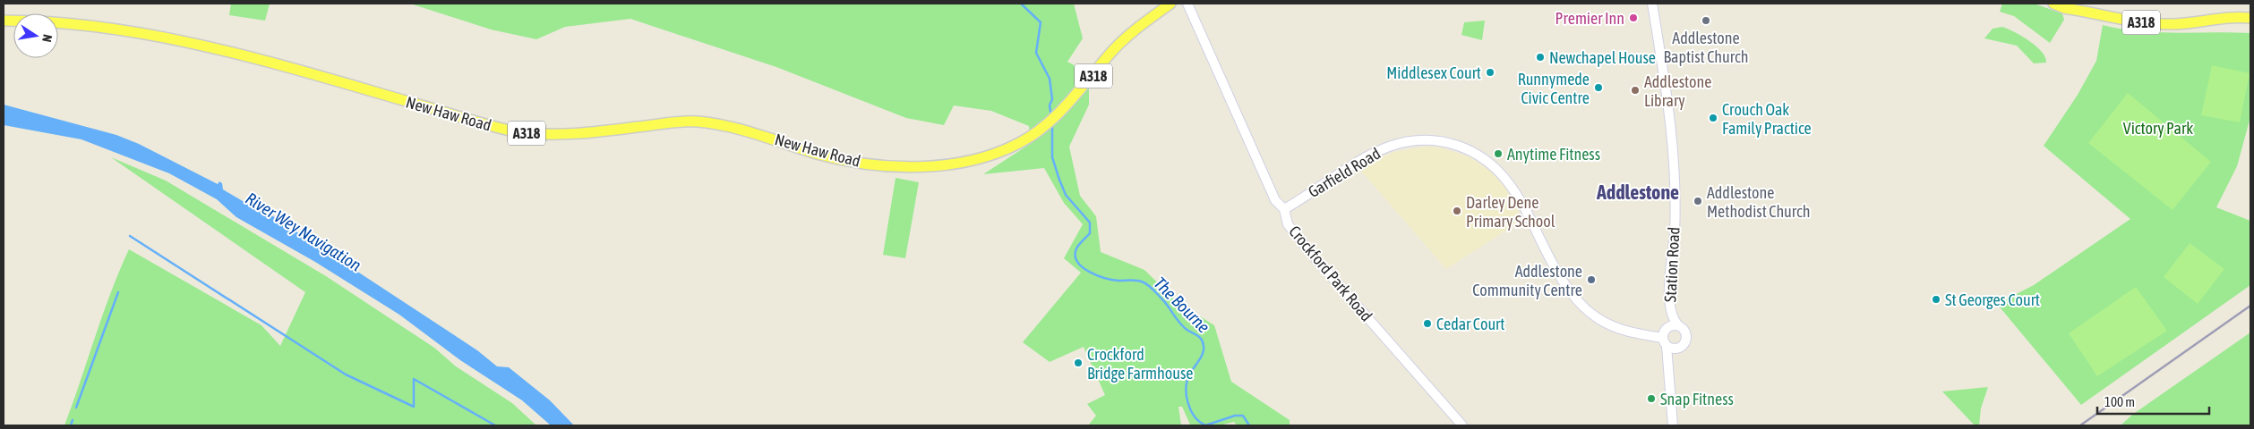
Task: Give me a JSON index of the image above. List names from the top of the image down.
{
  "streets": {
    "main road": ["A318", "New Haw Road"],
    "street": ["Garfield Road", "Station Road", "Crockford Park Road"]
  },
  "crossings": [
    ["Garfield Road", "Station Road"],
    ["Garfield Road", "Crockford Park Road"]
  ],
  "districts": ["Addlestone"],
  "water": ["River Wey Navigation", "The Bourne"],
  "parks": ["Victory Park"],
  "places": [
    "Premier Inn",
    "Addlestone Baptist Church",
    "Newchapel House",
    "Middlesex Court",
    "Runnymede Civic Centre",
    "Addlestone Library",
    "Crouch Oak Family Practice",
    "Anytime Fitness",
    "Addlestone Methodist Church",
    "Darley Dene Primary School",
    "Addlestone Community Centre",
    "St Georges Court",
    "Cedar Court",
    "Crockford Bridge Farmhouse",
    "Snap Fitness"
  ],
  "scale_bar": "100 m",
  "north": "right"
}
